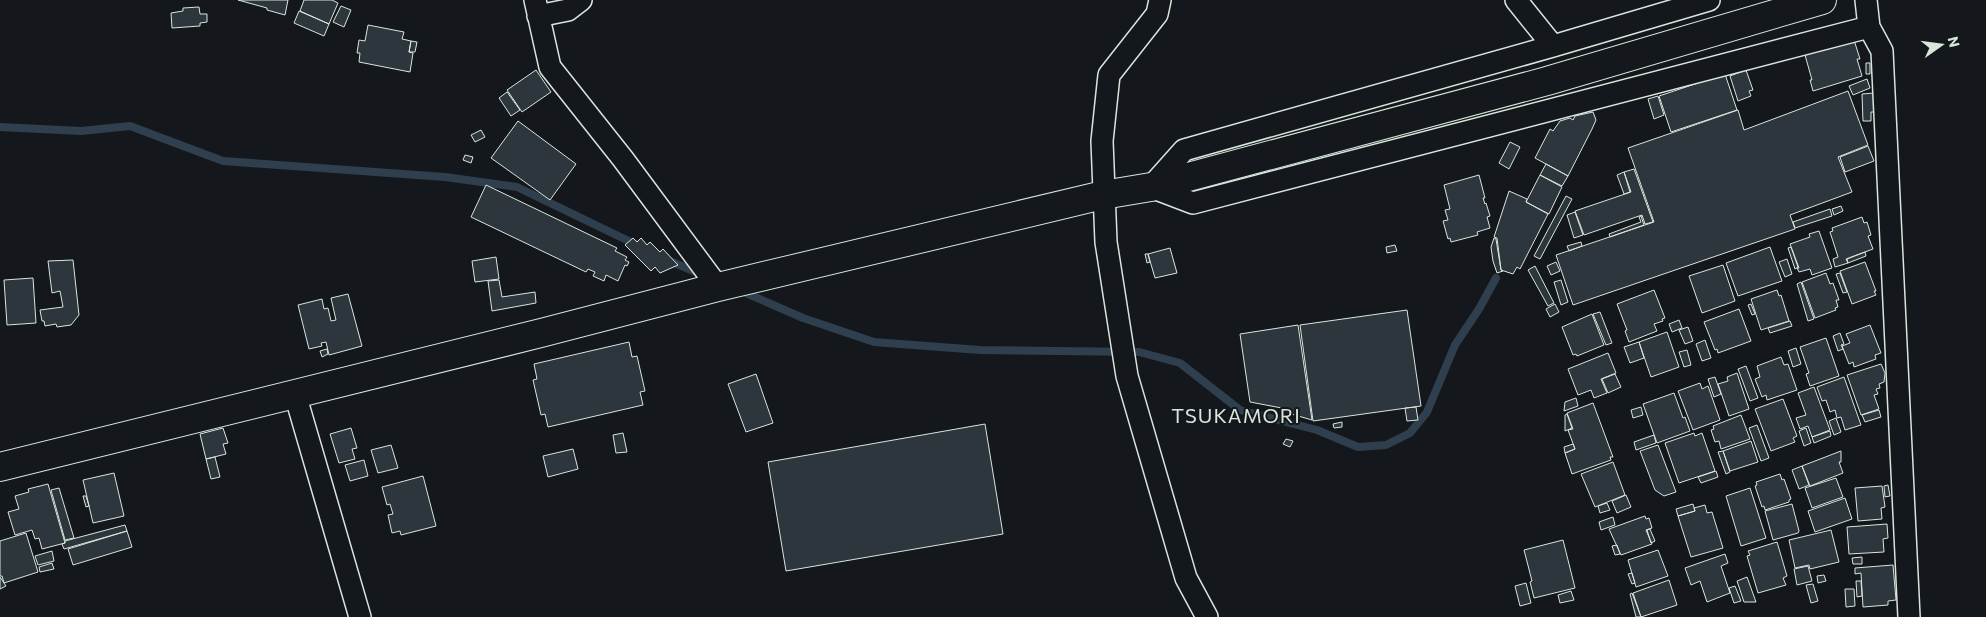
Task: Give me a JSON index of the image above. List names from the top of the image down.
{
  "districts": ["TSUKAMORI"],
  "north": "right"
}
